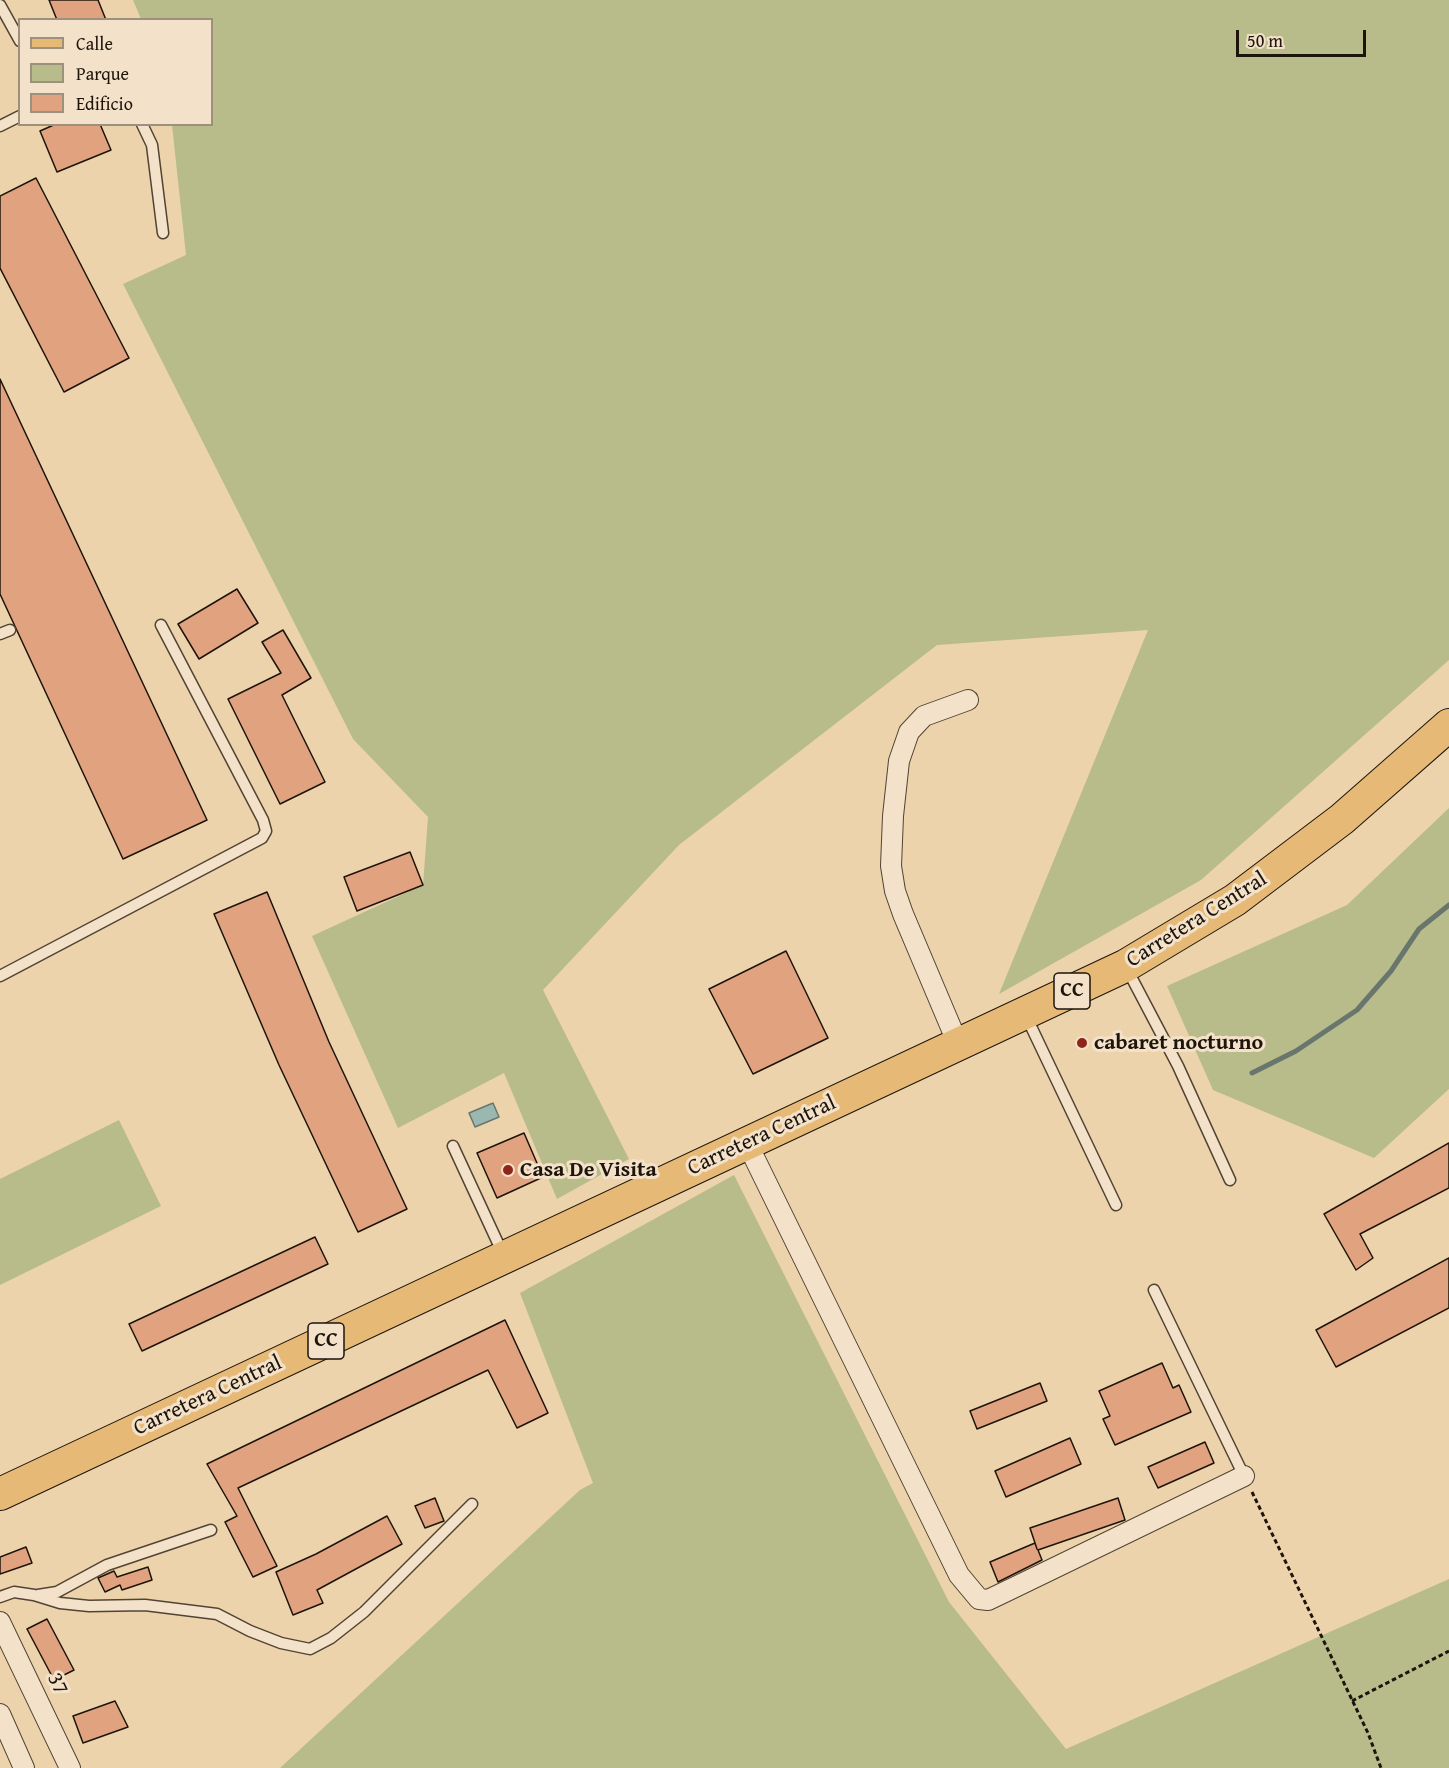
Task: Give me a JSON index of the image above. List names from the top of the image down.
{
  "streets": {
    "main road": ["Carretera Central", "CC"],
    "street": ["37"]
  },
  "places": ["cabaret nocturno", "Casa De Visita"],
  "legend": ["Calle", "Parque", "Edificio"],
  "scale_bar": "50 m"
}
